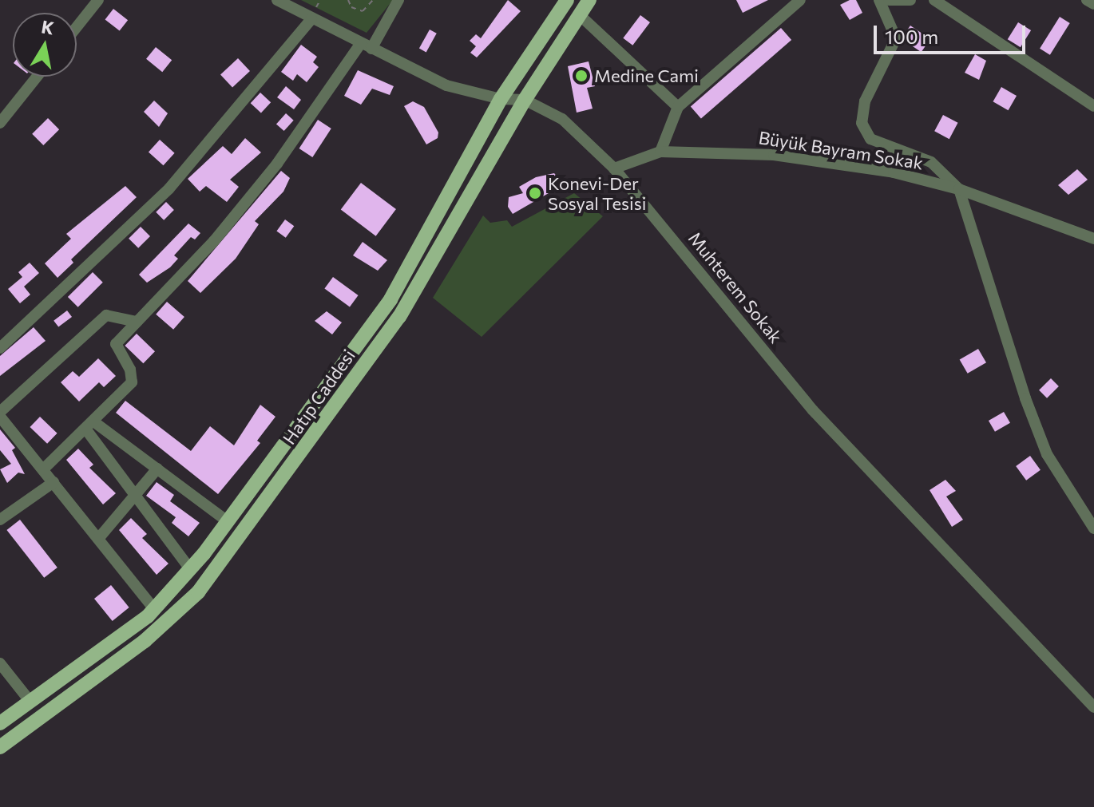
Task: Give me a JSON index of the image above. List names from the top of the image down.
{
  "streets": {
    "main road": ["Hatıp Caddesi"],
    "street": ["Büyük Bayram Sokak", "Muhterem Sokak"]
  },
  "crossings": [
    ["Büyük Bayram Sokak", "Muhterem Sokak"],
    ["Muhterem Sokak", "Hatıp Caddesi"]
  ],
  "places": ["Medine Cami", "Konevi-Der Sosyal Tesisi"],
  "scale_bar": "100 m",
  "north": "top"
}
